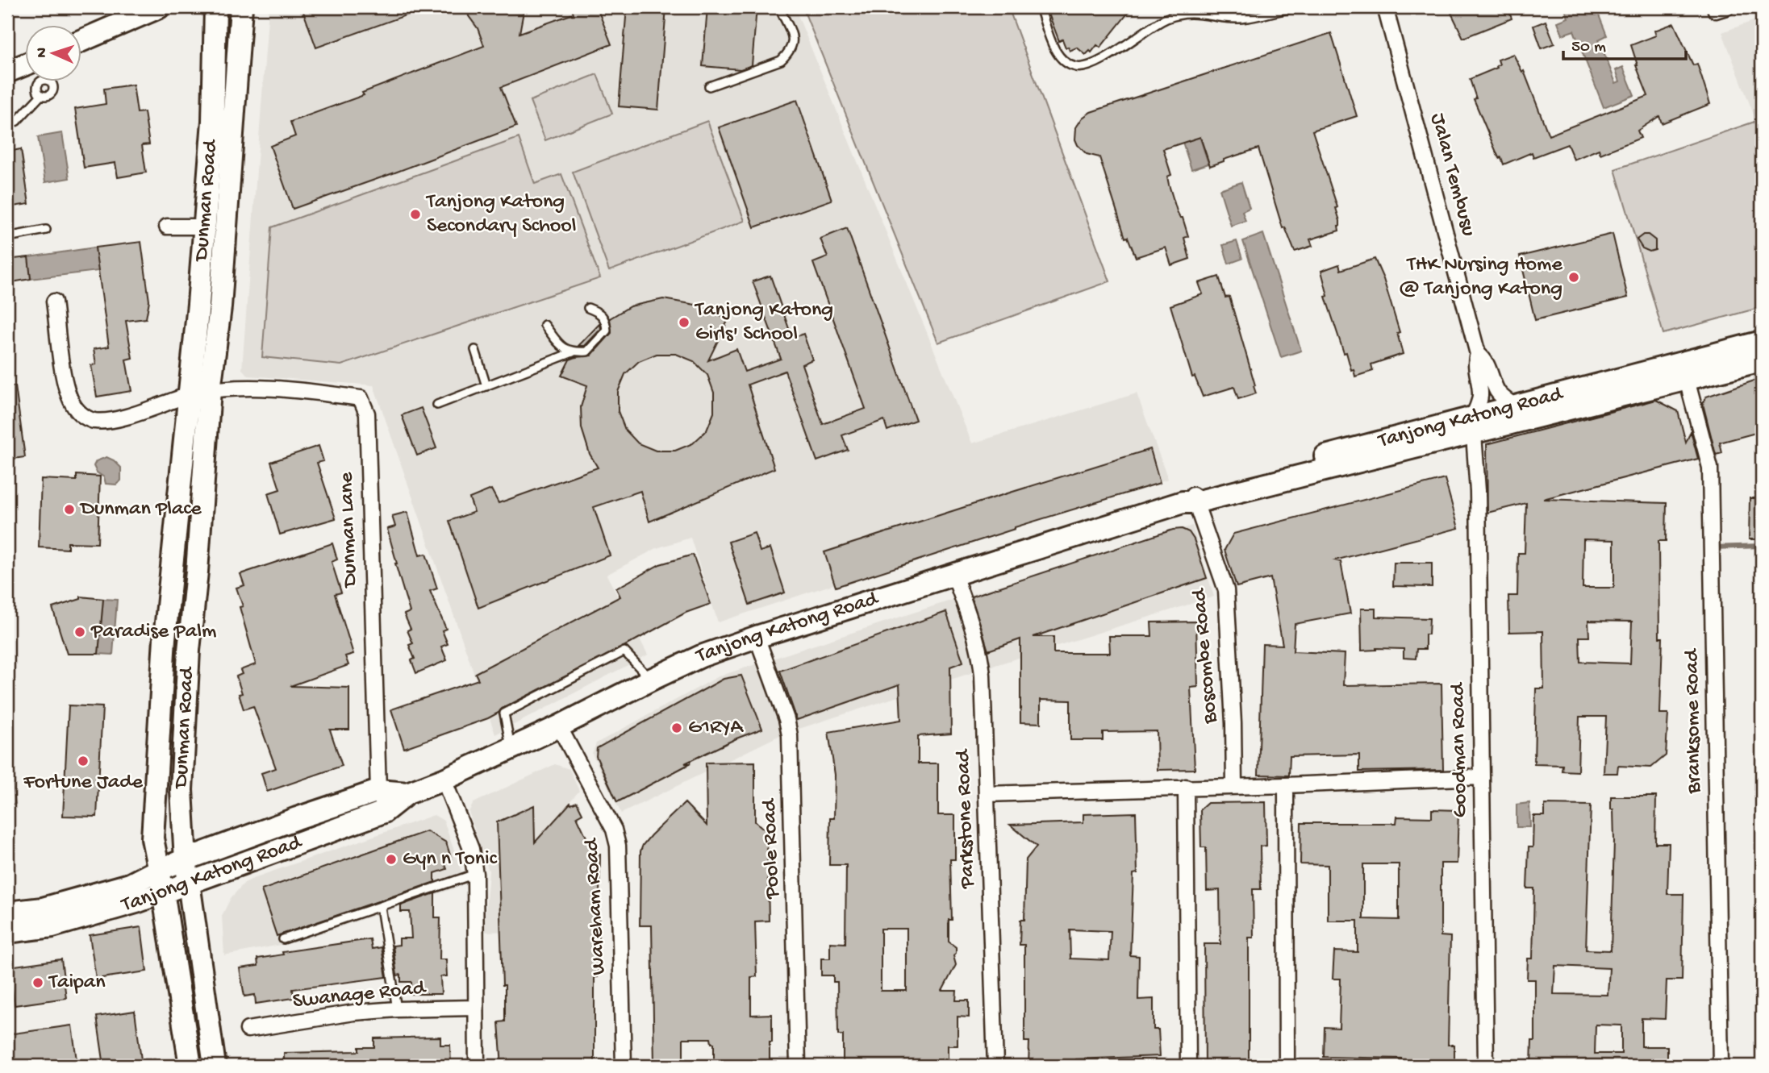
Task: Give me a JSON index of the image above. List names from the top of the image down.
{
  "streets": {
    "main road": ["Dunman Road", "Tanjong Katong Road"],
    "street": [
      "Jalan Tembusu",
      "Dunman Lane",
      "Boscombe Road",
      "Branksome Road",
      "Goodman Road",
      "Parkstone Road",
      "Poole Road",
      "Wareham Road",
      "Swanage Road"
    ]
  },
  "crossings": [
    ["Jalan Tembusu", "Goodman Road"],
    ["Dunman Road", "Tanjong Katong Road"],
    ["Dunman Road", "Dunman Lane"],
    ["Tanjong Katong Road", "Dunman Lane"],
    ["Tanjong Katong Road", "Boscombe Road"],
    ["Tanjong Katong Road", "Branksome Road"],
    ["Tanjong Katong Road", "Goodman Road"],
    ["Tanjong Katong Road", "Parkstone Road"],
    ["Tanjong Katong Road", "Poole Road"],
    ["Tanjong Katong Road", "Wareham Road"]
  ],
  "places": [
    "Tanjong Katong Secondary School",
    "THK Nursing Home @ Tanjong Katong",
    "Tanjong Katong Girls' School",
    "Dunman Place",
    "Paradise Palm",
    "G1RYA",
    "Fortune Jade",
    "Gyn n Tonic",
    "Taipan"
  ],
  "scale_bar": "50 m",
  "north": "left"
}
